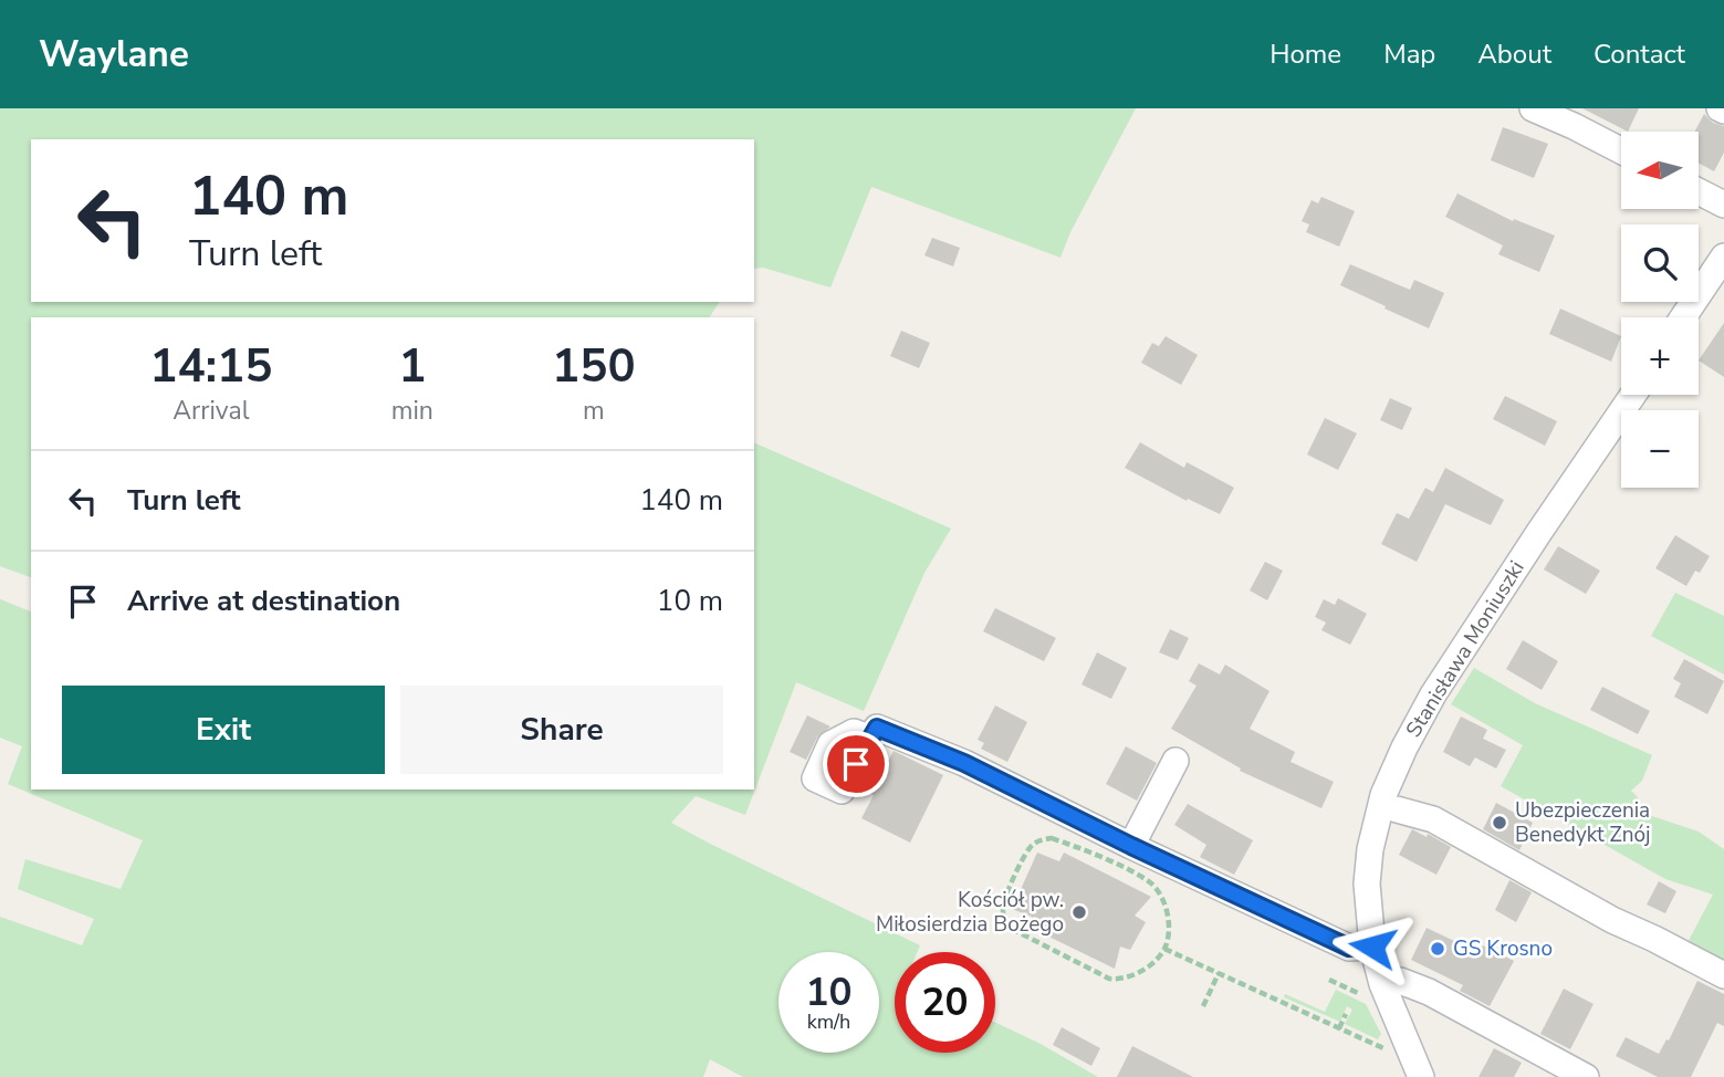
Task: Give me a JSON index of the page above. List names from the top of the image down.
{
  "streets": {
    "street": ["Stanisława Moniuszki"]
  },
  "places": ["Ubezpieczenia Benedykt Znój", "Kościół pw. Miłosierdzia Bożego", "GS Krosno"],
  "north": "left",
  "page": {
    "header": "Waylane",
    "nav": [
      "Home",
      "Map",
      "About",
      "Contact"
    ],
    "map_buttons": ["+", "−"],
    "turn": ["140 m", "Turn left"],
    "eta": [
      "14:15",
      "Arrival",
      "1",
      "min",
      "150",
      "m"
    ],
    "list": [
      {
        "name": "Turn left",
        "value": "140 m"
      },
      {
        "name": "Arrive at destination",
        "value": "10 m"
      }
    ],
    "buttons": ["Exit", "Share"],
    "speed": "10 km/h",
    "limit": "20"
  }
}
